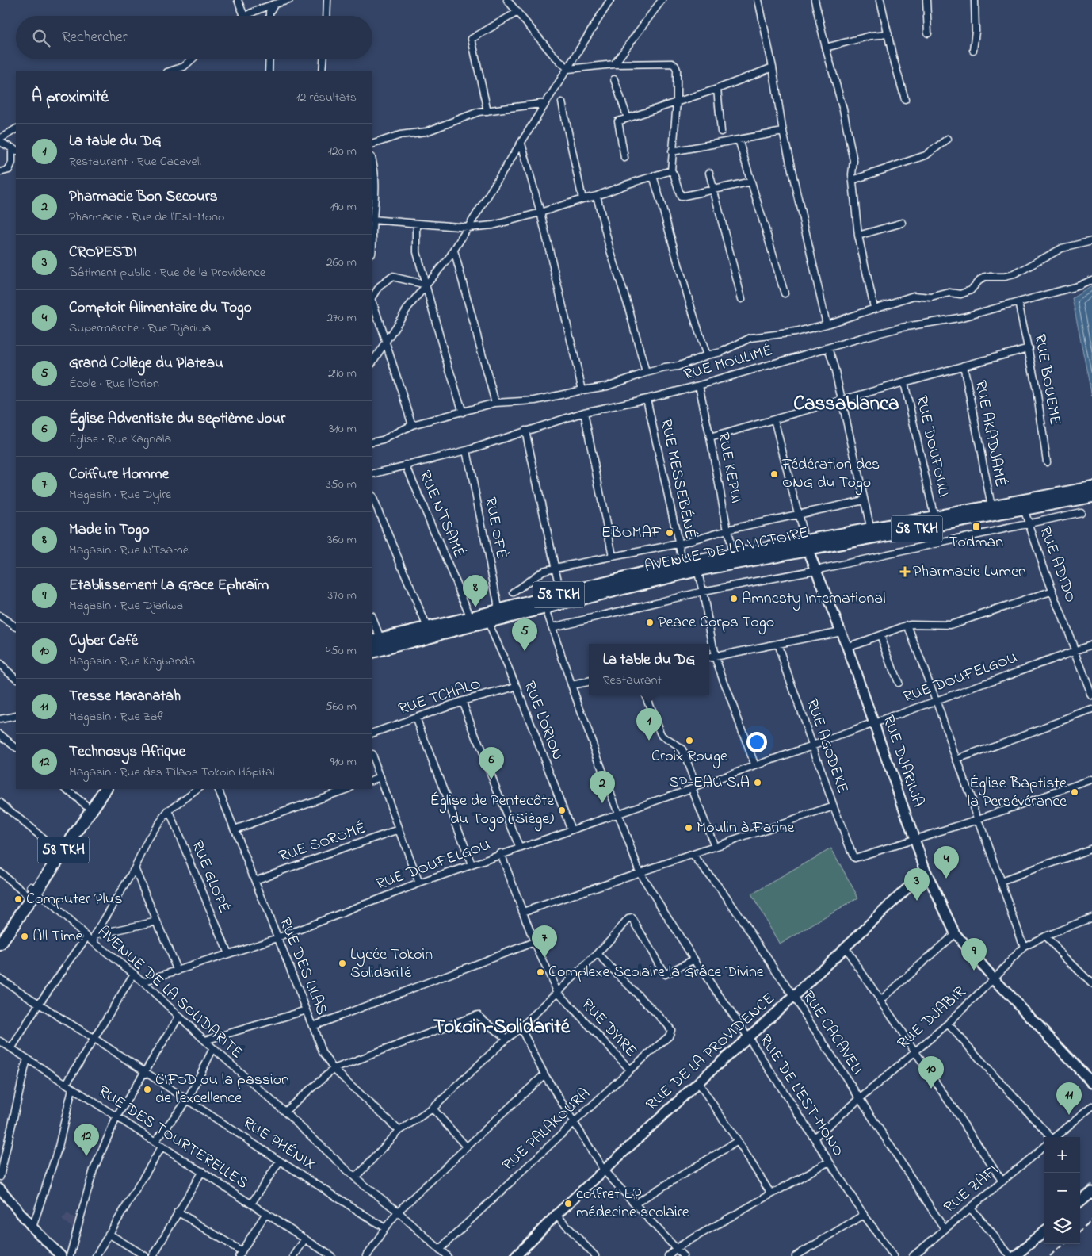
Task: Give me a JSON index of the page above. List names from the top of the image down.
{
  "streets": {
    "highway": ["58 TKH", "AVENUE DE LA VICTOIRE"],
    "street": [
      "RUE MOULIMÉ",
      "RUE BOUEME",
      "RUE AKADJAMÉ",
      "RUE DOUFOULI",
      "RUE KEPUI",
      "RUE MESSEBÉNÉ",
      "RUE N'TSAMÉ",
      "RUE OFÈ",
      "RUE ADIDO",
      "RUE DOUFELGOU",
      "RUE TCHALO",
      "RUE L'ORION",
      "RUE AGODEKE",
      "RUE DJARIWA",
      "RUE SOROMÉ",
      "RUE GLOPÉ",
      "RUE DES LILAS",
      "AVENUE DE LA SOLIDARITÉ",
      "RUE DJABIR",
      "RUE DYIRE",
      "RUE CACAVELI",
      "RUE DE LA PROVIDENCE",
      "RUE DE L'EST-MONO",
      "RUE PALAKOURA",
      "RUE DES TOURTERELLES",
      "RUE PHÉNIX",
      "RUE ZAFI"
    ]
  },
  "crossings": [
    ["RUE MOULIMÉ", "RUE BOUEME"],
    ["RUE MOULIMÉ", "RUE KEPUI"],
    ["RUE MOULIMÉ", "RUE MESSEBÉNÉ"],
    ["RUE MOULIMÉ", "RUE N'TSAMÉ"],
    ["RUE MOULIMÉ", "RUE OFÈ"],
    ["RUE AKADJAMÉ", "AVENUE DE LA VICTOIRE"],
    ["RUE DOUFOULI", "AVENUE DE LA VICTOIRE"],
    ["RUE KEPUI", "AVENUE DE LA VICTOIRE"],
    ["RUE MESSEBÉNÉ", "AVENUE DE LA VICTOIRE"],
    ["RUE N'TSAMÉ", "AVENUE DE LA VICTOIRE"],
    ["RUE OFÈ", "AVENUE DE LA VICTOIRE"],
    ["58 TKH", "AVENUE DE LA SOLIDARITÉ"],
    ["AVENUE DE LA VICTOIRE", "RUE ADIDO"],
    ["AVENUE DE LA VICTOIRE", "RUE L'ORION"],
    ["AVENUE DE LA VICTOIRE", "RUE DJARIWA"],
    ["AVENUE DE LA VICTOIRE", "RUE DE L'EST-MONO"],
    ["RUE ADIDO", "RUE DOUFELGOU"],
    ["RUE DOUFELGOU", "RUE L'ORION"],
    ["RUE DOUFELGOU", "RUE AGODEKE"],
    ["RUE DOUFELGOU", "RUE DJARIWA"],
    ["RUE DOUFELGOU", "RUE GLOPÉ"],
    ["RUE DOUFELGOU", "RUE DES LILAS"],
    ["RUE DOUFELGOU", "AVENUE DE LA SOLIDARITÉ"],
    ["RUE DOUFELGOU", "RUE DYIRE"],
    ["RUE DOUFELGOU", "RUE DE L'EST-MONO"],
    ["RUE TCHALO", "RUE L'ORION"],
    ["RUE AGODEKE", "RUE DJARIWA"],
    ["RUE DJARIWA", "RUE DJABIR"],
    ["RUE DJARIWA", "RUE DE LA PROVIDENCE"],
    ["RUE SOROMÉ", "RUE DES LILAS"],
    ["AVENUE DE LA SOLIDARITÉ", "RUE PALAKOURA"],
    ["RUE DJABIR", "RUE CACAVELI"],
    ["RUE DJABIR", "RUE DE L'EST-MONO"],
    ["RUE DYIRE", "RUE PALAKOURA"],
    ["RUE CACAVELI", "RUE DE LA PROVIDENCE"],
    ["RUE CACAVELI", "RUE ZAFI"],
    ["RUE DE LA PROVIDENCE", "RUE DE L'EST-MONO"]
  ],
  "districts": ["Cassablanca", "Tokoin-Solidarité"],
  "places": {
    "other": [
      "Fédération des ONG du Togo",
      "EBOMAF",
      "Amnesty International",
      "Peace Corps Togo",
      "Croix Rouge",
      "SP-EAU S.A",
      "Église Baptiste la Persévérance",
      "Église de Pentecôte du Togo (Siège)",
      "Moulin à Farine",
      "Computer Plus",
      "All Time",
      "Lycée Tokoin Solidarité",
      "Complexe Scolaire la Grâce Divine",
      "CIFOD ou la passion de l'excellence",
      "coffret EP médecine scolaire"
    ],
    "transit": ["Todman"],
    "health": ["Pharmacie Lumen"]
  },
  "page": {
    "search": "Rechercher",
    "heading": ["À proximité", "12 résultats"],
    "list": [
      {
        "mark": "1",
        "name": "La table du DG",
        "note": "Restaurant · Rue Cacaveli",
        "value": "120 m"
      },
      {
        "mark": "2",
        "name": "Pharmacie Bon Secours",
        "note": "Pharmacie · Rue de l'Est-Mono",
        "value": "190 m"
      },
      {
        "mark": "3",
        "name": "CROPESDI",
        "note": "Bâtiment public · Rue de la Providence",
        "value": "260 m"
      },
      {
        "mark": "4",
        "name": "Comptoir Alimentaire du Togo",
        "note": "Supermarché · Rue Djariwa",
        "value": "270 m"
      },
      {
        "mark": "5",
        "name": "Grand Collège du Plateau",
        "note": "École · Rue l'Orion",
        "value": "290 m"
      },
      {
        "mark": "6",
        "name": "Église Adventiste du septième Jour",
        "note": "Église · Rue Kagnala",
        "value": "310 m"
      },
      {
        "mark": "7",
        "name": "Coiffure Homme",
        "note": "Magasin · Rue Dyire",
        "value": "350 m"
      },
      {
        "mark": "8",
        "name": "Made in Togo",
        "note": "Magasin · Rue N'Tsamé",
        "value": "360 m"
      },
      {
        "mark": "9",
        "name": "Etablissement La Grace Ephraïm",
        "note": "Magasin · Rue Djariwa",
        "value": "370 m"
      },
      {
        "mark": "10",
        "name": "Cyber Café",
        "note": "Magasin · Rue Kagbanda",
        "value": "450 m"
      },
      {
        "mark": "11",
        "name": "Tresse Maranatah",
        "note": "Magasin · Rue Zafi",
        "value": "560 m"
      },
      {
        "mark": "12",
        "name": "Technosys Afrique",
        "note": "Magasin · Rue des Filaos Tokoin Hôpital",
        "value": "910 m"
      }
    ],
    "pins": [
      "8",
      "5",
      "1",
      "6",
      "2",
      "4",
      "3",
      "7",
      "9",
      "10",
      "11",
      "12"
    ],
    "popup": ["La table du DG", "Restaurant"],
    "map_buttons": ["+", "−"]
  }
}
